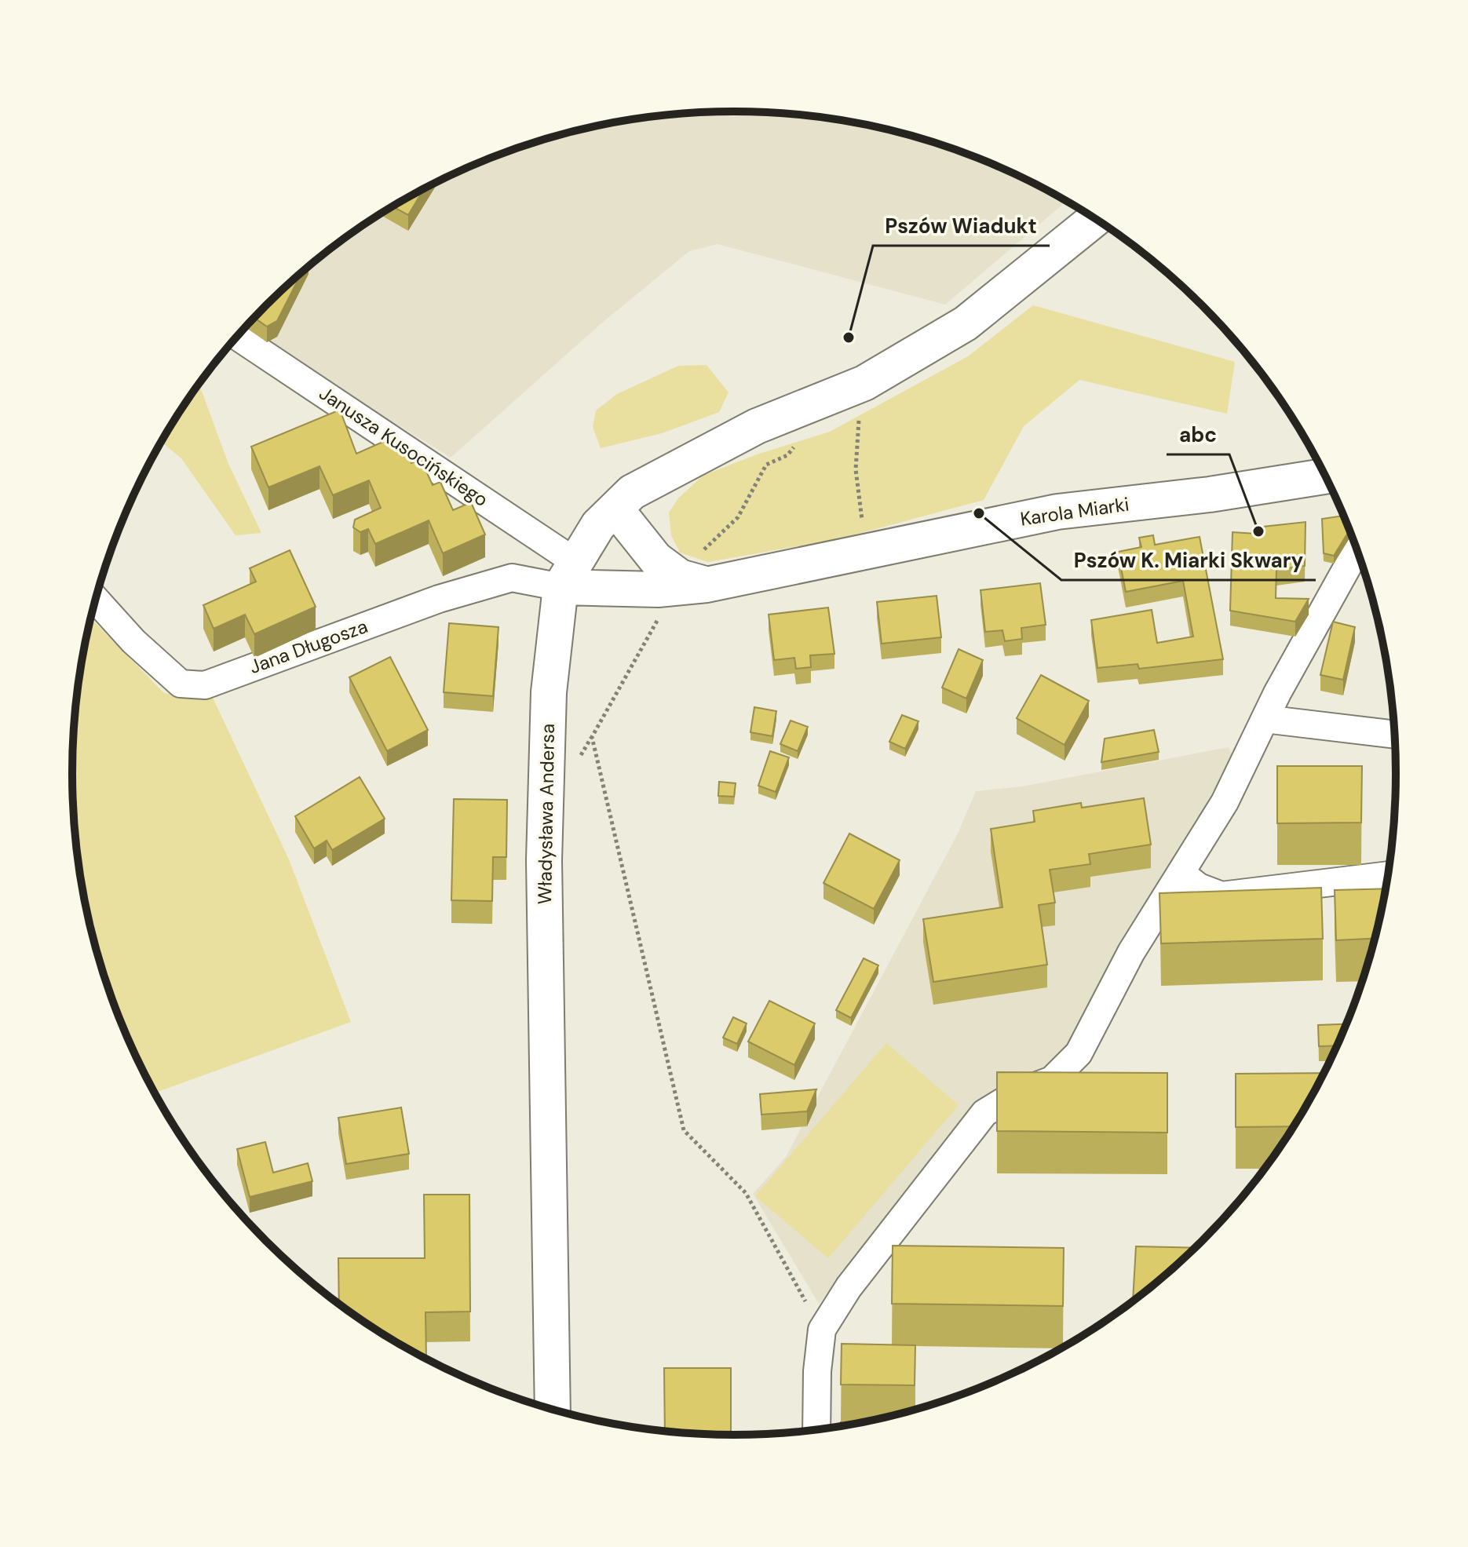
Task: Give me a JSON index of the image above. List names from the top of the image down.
{
  "streets": {
    "main road": ["Karola Miarki", "Władysława Andersa"],
    "street": ["Janusza Kusocińskiego", "Jana Długosza"]
  },
  "crossings": [
    ["Janusza Kusocińskiego", "Karola Miarki"],
    ["Janusza Kusocińskiego", "Jana Długosza"],
    ["Janusza Kusocińskiego", "Władysława Andersa"],
    ["Karola Miarki", "Jana Długosza"],
    ["Karola Miarki", "Władysława Andersa"],
    ["Jana Długosza", "Władysława Andersa"]
  ],
  "places": ["Pszów Wiadukt", "Pszów K. Miarki Skwary", "abc"]
}
